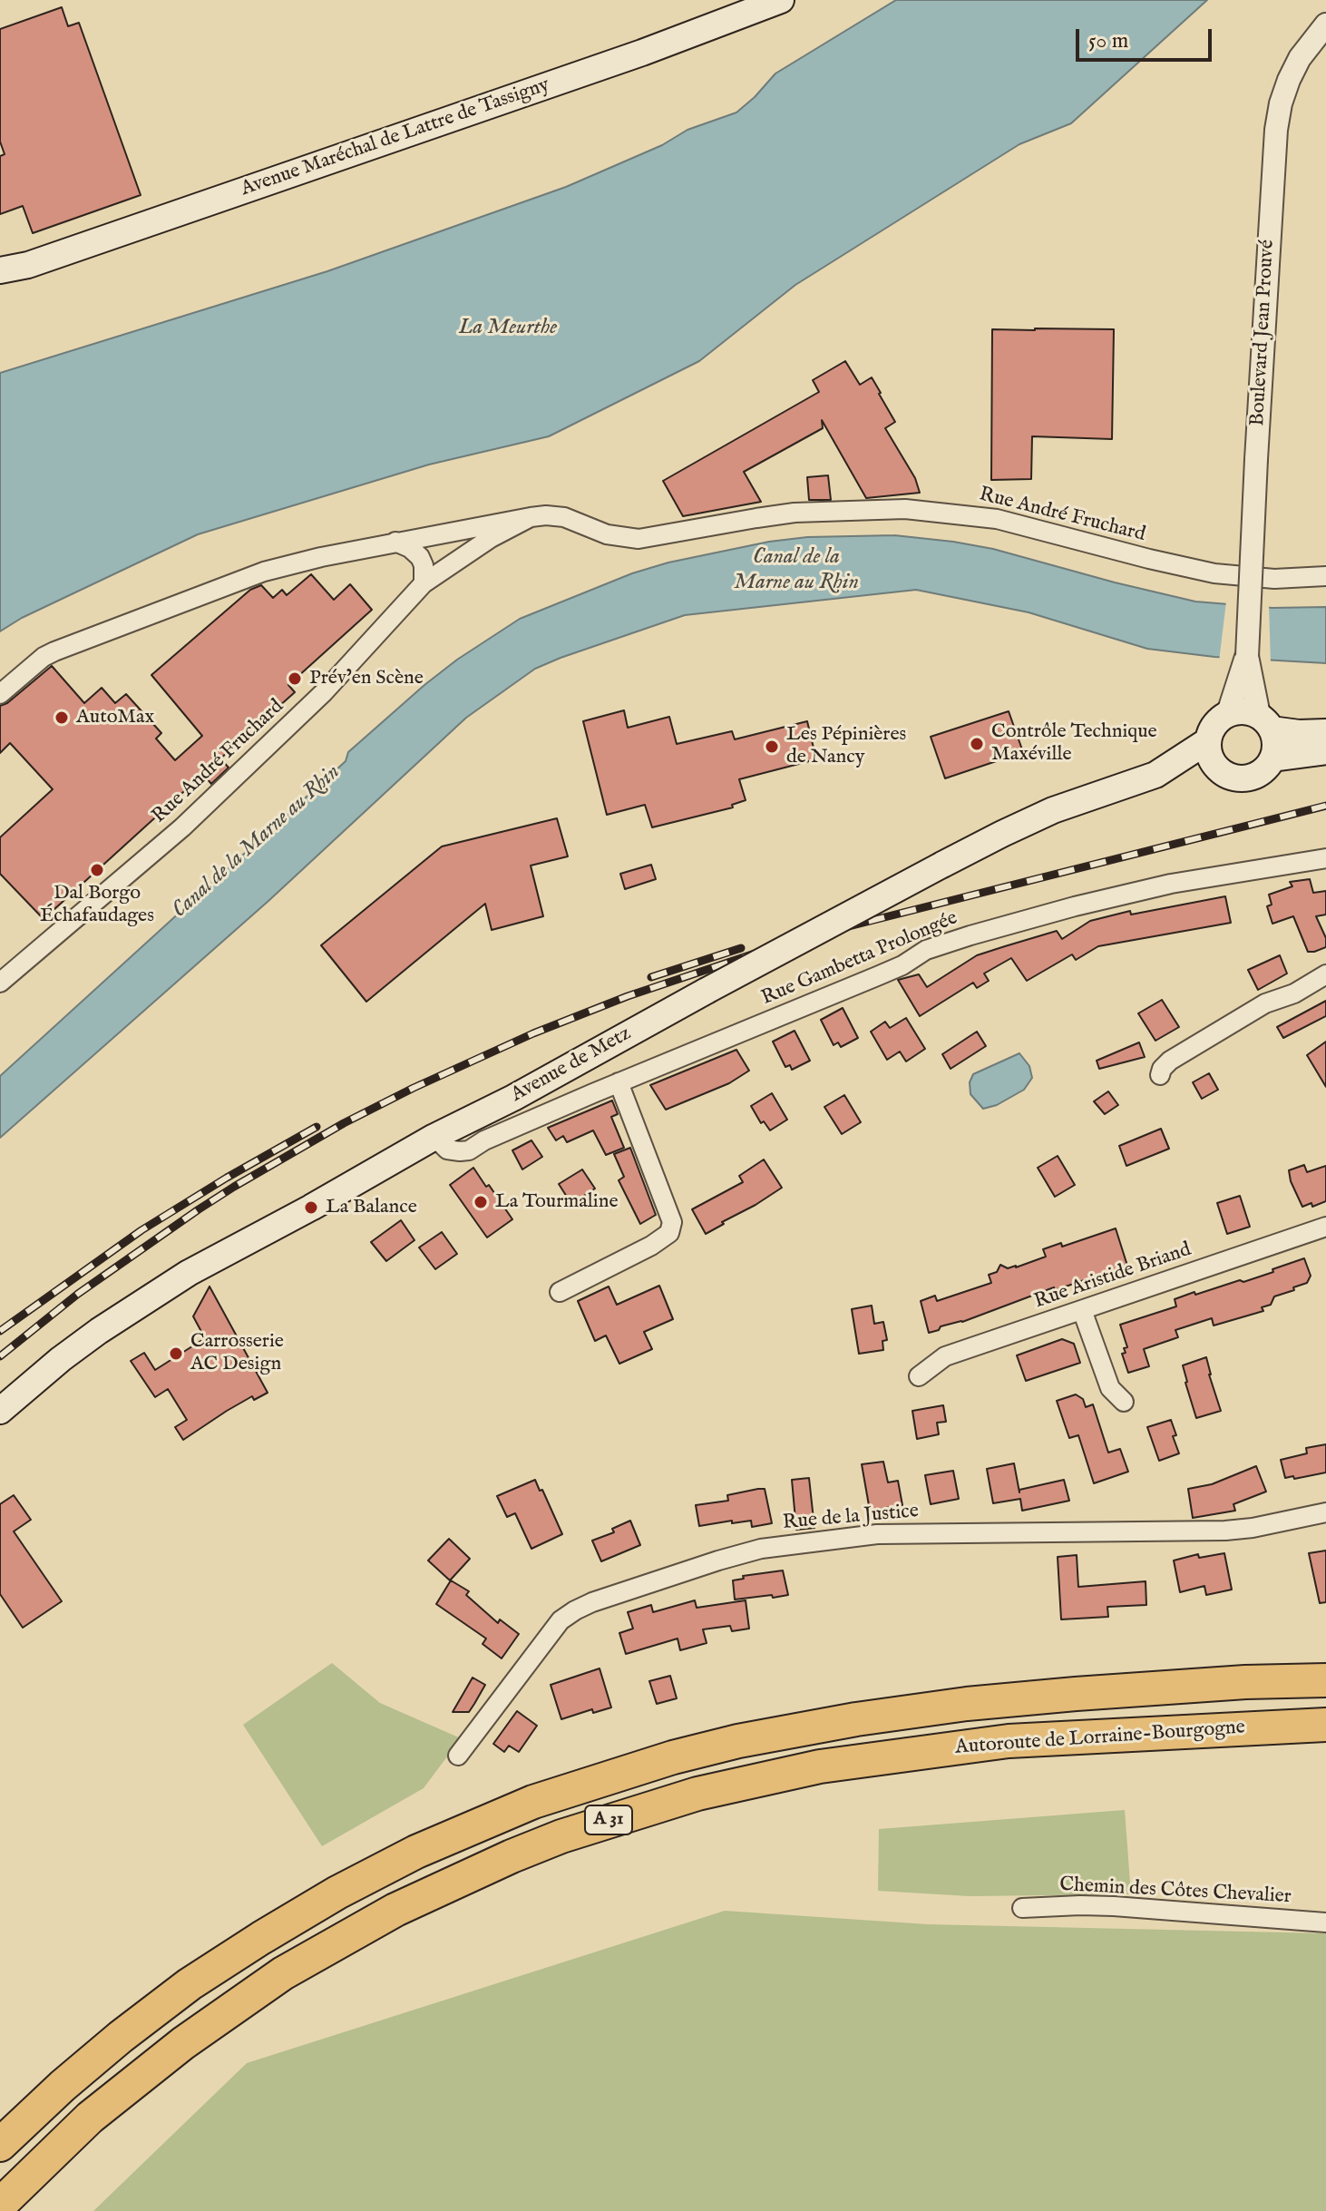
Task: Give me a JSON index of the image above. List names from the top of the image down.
{
  "streets": {
    "highway": ["Autoroute de Lorraine-Bourgogne", "A 31"],
    "main road": ["Avenue Maréchal de Lattre de Tassigny", "Avenue de Metz"],
    "street": [
      "Boulevard Jean Prouvé",
      "Rue André Fruchard",
      "Rue Gambetta Prolongée",
      "Rue Aristide Briand",
      "Rue de la Justice",
      "Chemin des Côtes Chevalier"
    ]
  },
  "crossings": [
    ["Boulevard Jean Prouvé", "Avenue de Metz"],
    ["Rue Gambetta Prolongée", "Avenue de Metz"]
  ],
  "water": ["La Meurthe", "Canal de la Marne au Rhin"],
  "places": [
    "Prév’en Scène",
    "AutoMax",
    "Contrôle Technique Maxéville",
    "Les Pépinières de Nancy",
    "Dal Borgo Échafaudages",
    "La Tourmaline",
    "La Balance",
    "Carrosserie AC Design"
  ],
  "scale_bar": "50 m"
}
